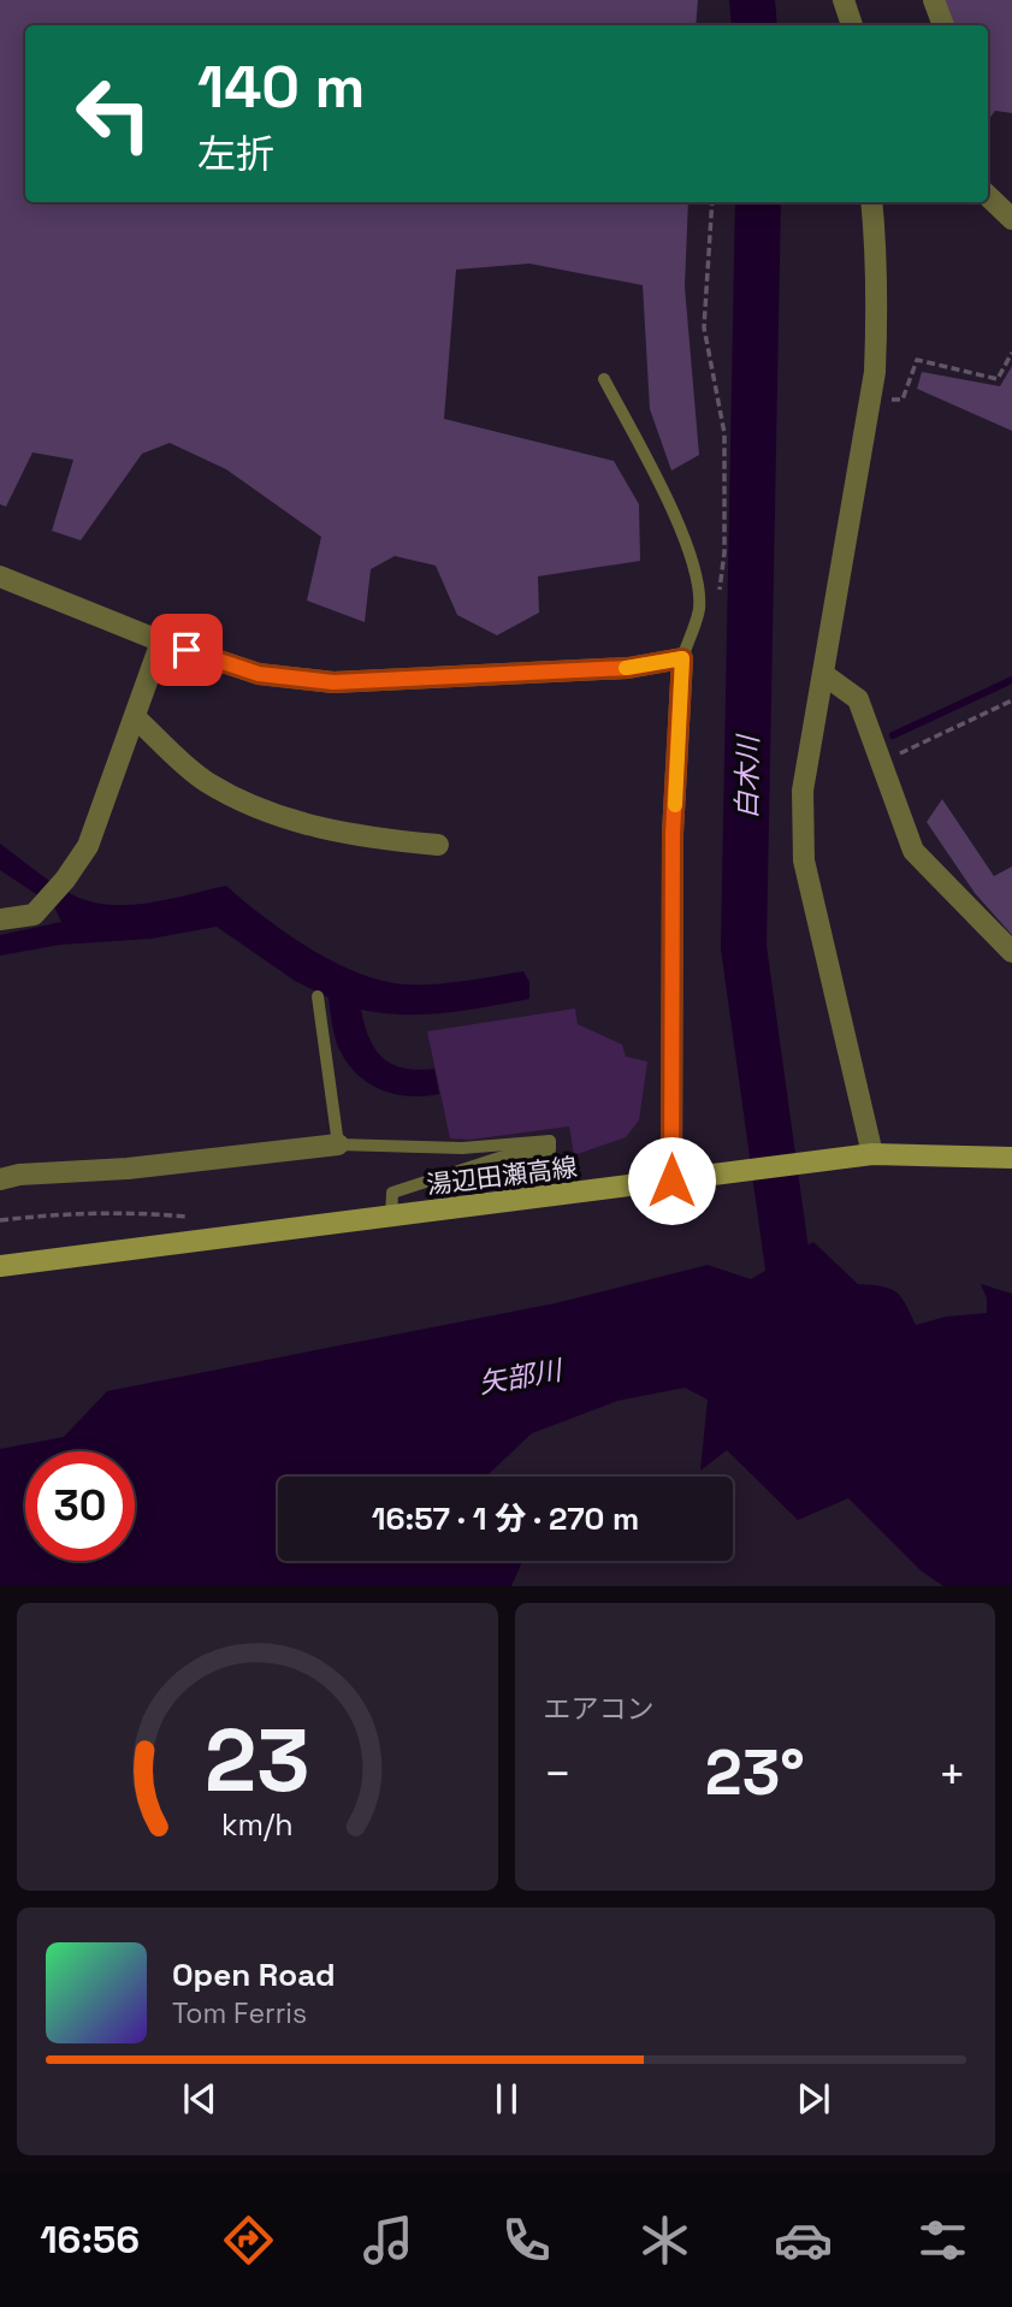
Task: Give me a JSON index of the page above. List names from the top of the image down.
{
  "streets": {
    "main road": ["湯辺田瀬高線"]
  },
  "water": ["白木川", "矢部川"],
  "page": {
    "turn": ["140 m", "左折"],
    "limit": "30",
    "trip": "16:57 · 1 分 · 270 m",
    "tile": "エアコン",
    "heat": ["−", "23°", "+"],
    "song": ["Open Road", "Tom Ferris"],
    "tabs": "16:56",
    "gauge": ["23", "km/h"]
  }
}
